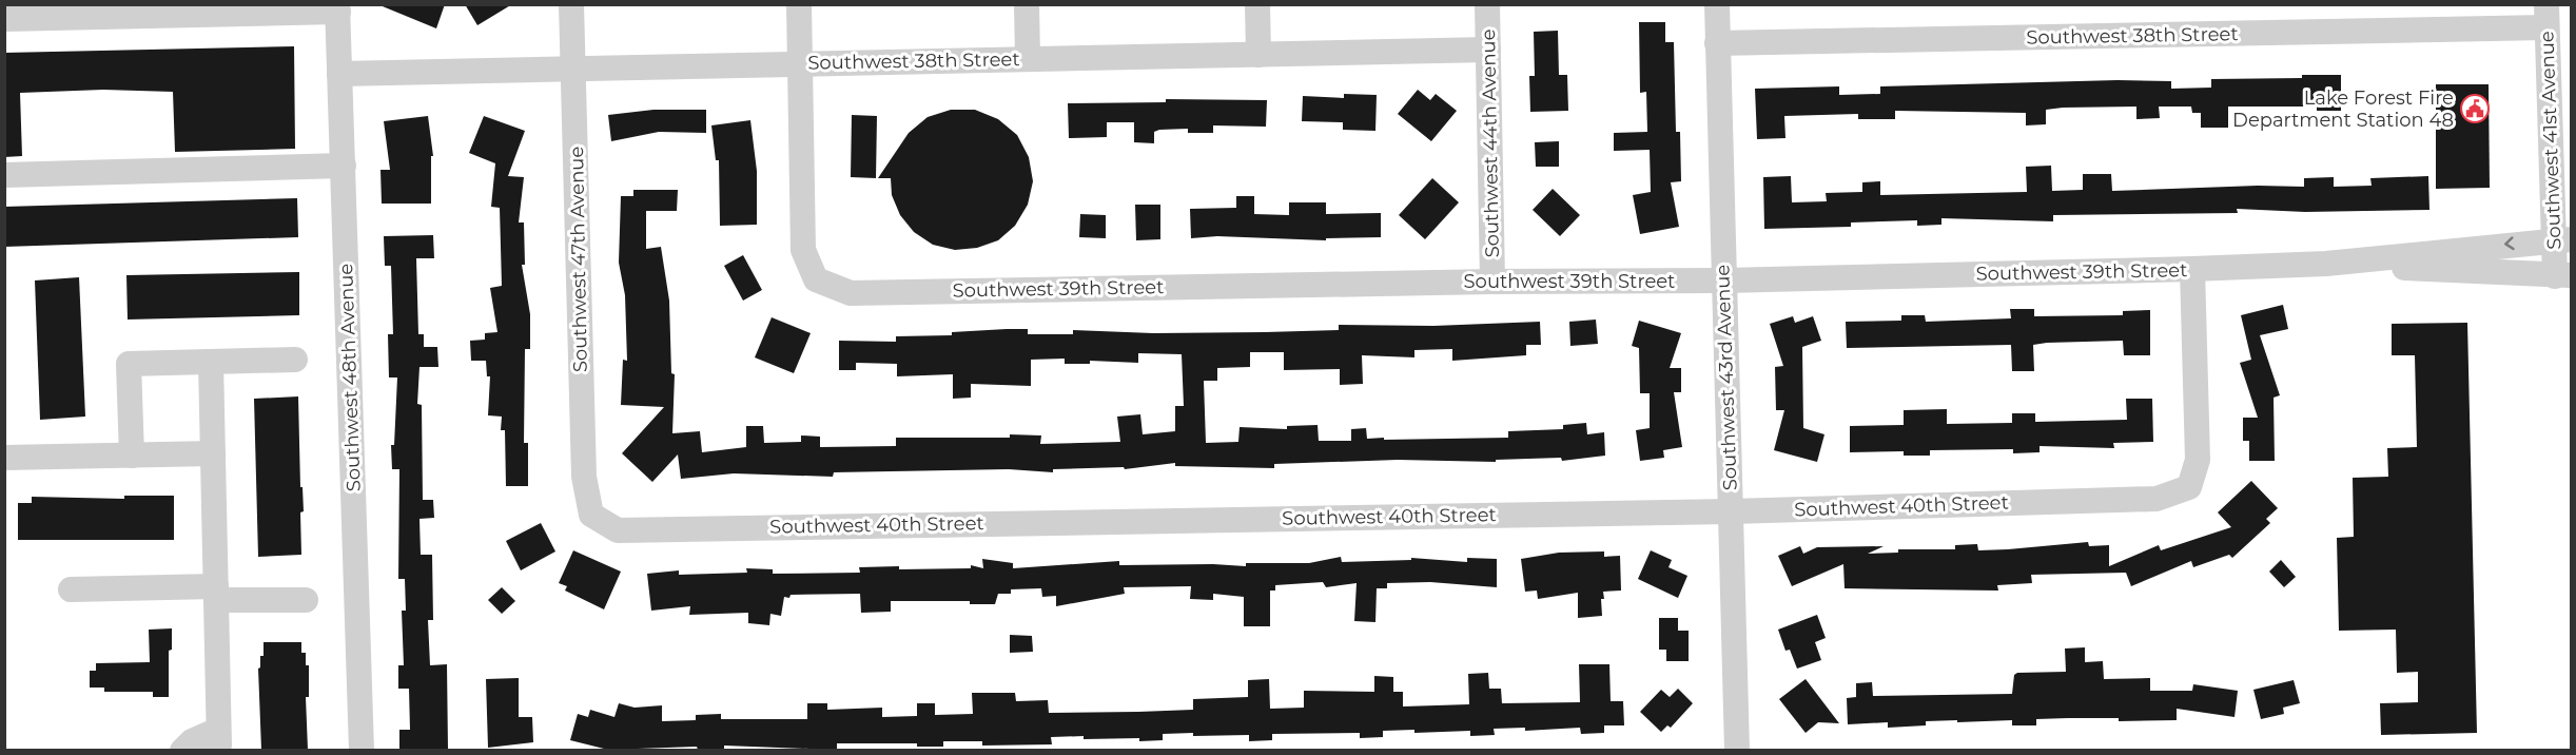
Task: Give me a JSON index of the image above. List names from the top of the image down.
{
  "streets": {
    "street": [
      "Southwest 38th Street",
      "Southwest 41st Avenue",
      "Southwest 44th Avenue",
      "Southwest 47th Avenue",
      "Southwest 39th Street",
      "Southwest 48th Avenue",
      "Southwest 43rd Avenue",
      "Southwest 40th Street"
    ]
  },
  "crossings": [
    ["Southwest 38th Street", "Southwest 41st Avenue"],
    ["Southwest 38th Street", "Southwest 44th Avenue"],
    ["Southwest 38th Street", "Southwest 47th Avenue"],
    ["Southwest 38th Street", "Southwest 39th Street"],
    ["Southwest 38th Street", "Southwest 48th Avenue"],
    ["Southwest 38th Street", "Southwest 43rd Avenue"],
    ["Southwest 41st Avenue", "Southwest 39th Street"],
    ["Southwest 44th Avenue", "Southwest 39th Street"],
    ["Southwest 47th Avenue", "Southwest 40th Street"],
    ["Southwest 39th Street", "Southwest 43rd Avenue"],
    ["Southwest 39th Street", "Southwest 40th Street"],
    ["Southwest 43rd Avenue", "Southwest 40th Street"]
  ],
  "places": {
    "public building": ["Lake Forest Fire Department Station 48"]
  }
}
